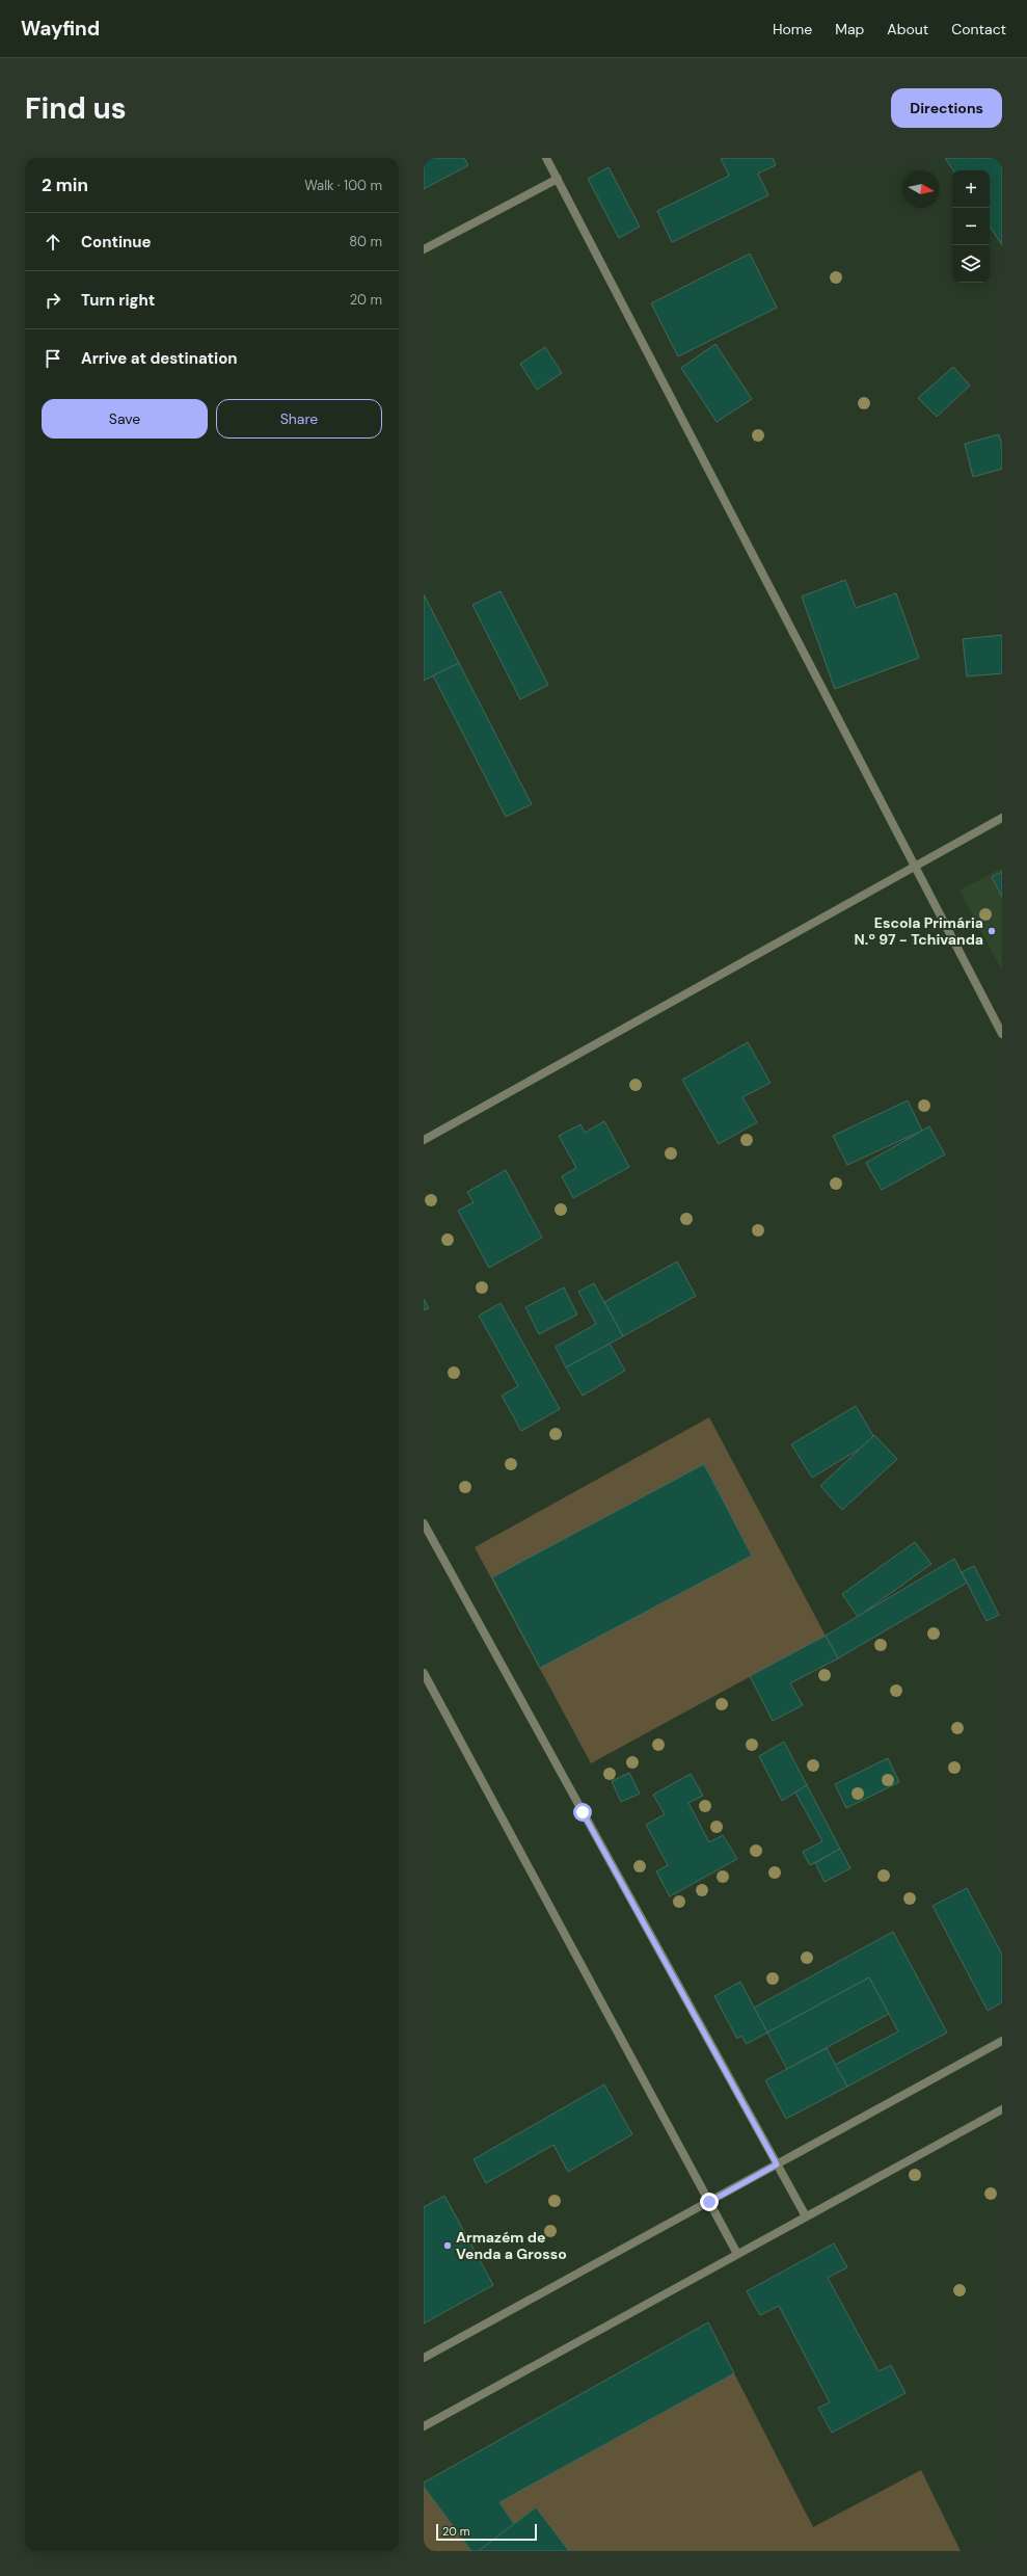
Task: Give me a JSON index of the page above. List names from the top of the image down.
{
  "places": ["Escola Primária N.º 97 - Tchivanda", "Armazém de Venda a Grosso"],
  "scale_bar": "20 m",
  "north": "right",
  "page": {
    "header": "Wayfind",
    "nav": [
      "Home",
      "Map",
      "About",
      "Contact"
    ],
    "buttons": [
      "Directions",
      ["Save", "Share"]
    ],
    "title": "Find us",
    "heading": ["2 min", "Walk · 100 m"],
    "map_buttons": ["+", "−"],
    "list": [
      ["Continue", "80 m"],
      ["Turn right", "20 m"],
      "Arrive at destination"
    ],
    "scale": "20 m"
  }
}
